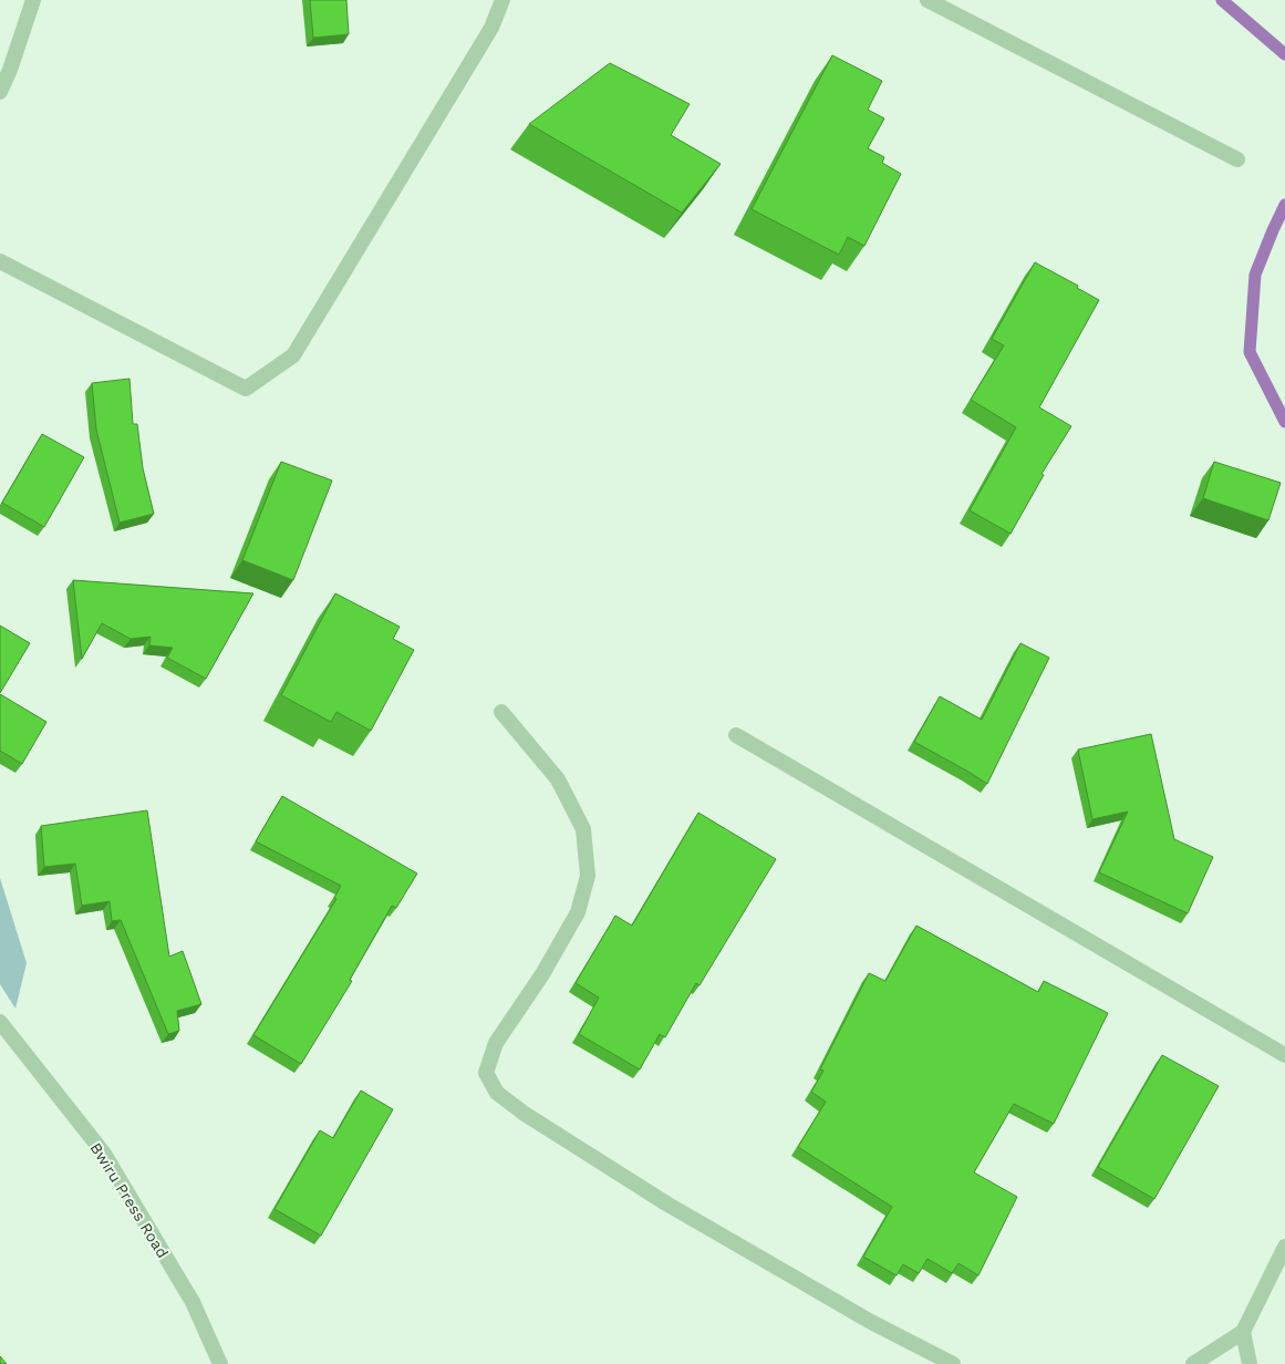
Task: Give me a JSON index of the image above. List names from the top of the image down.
{
  "streets": {
    "street": ["Bwiru Press Road"]
  }
}
